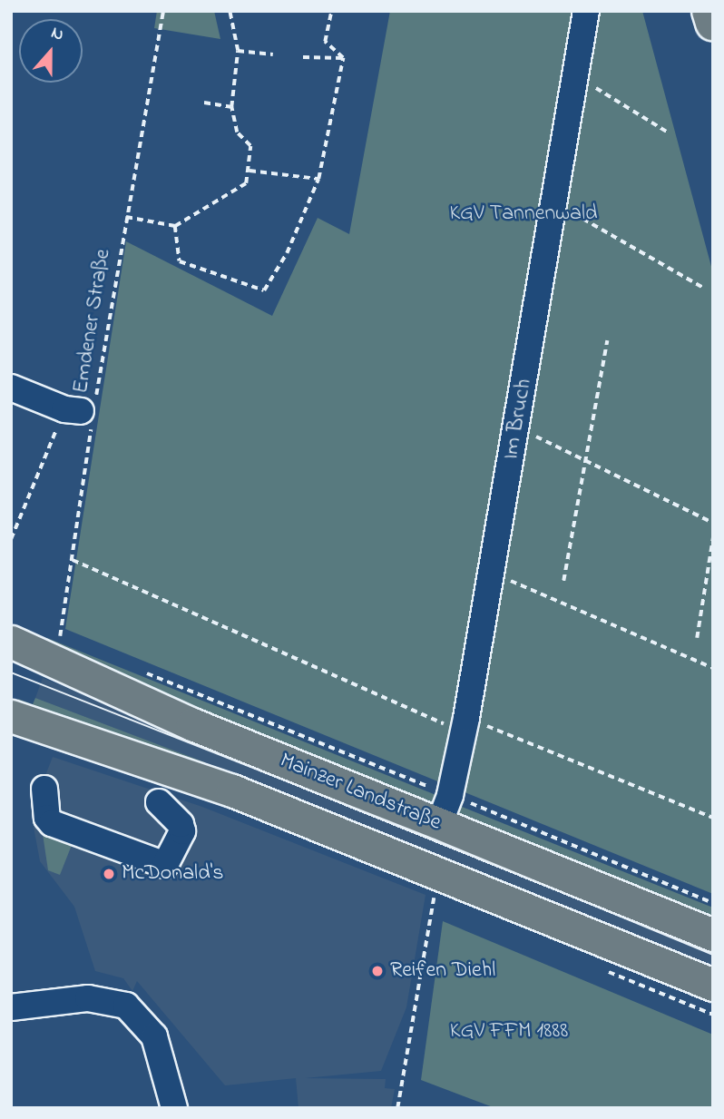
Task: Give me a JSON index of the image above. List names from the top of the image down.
{
  "streets": {
    "main road": ["Mainzer Landstraße"],
    "street": ["Im Bruch"],
    "path": ["Emdener Straße"]
  },
  "crossings": [
    ["Im Bruch", "Mainzer Landstraße"]
  ],
  "parks": ["KGV Tannenwald", "KGV FFM 1888"],
  "places": ["McDonald's", "Reifen Diehl"],
  "north": "top"
}
